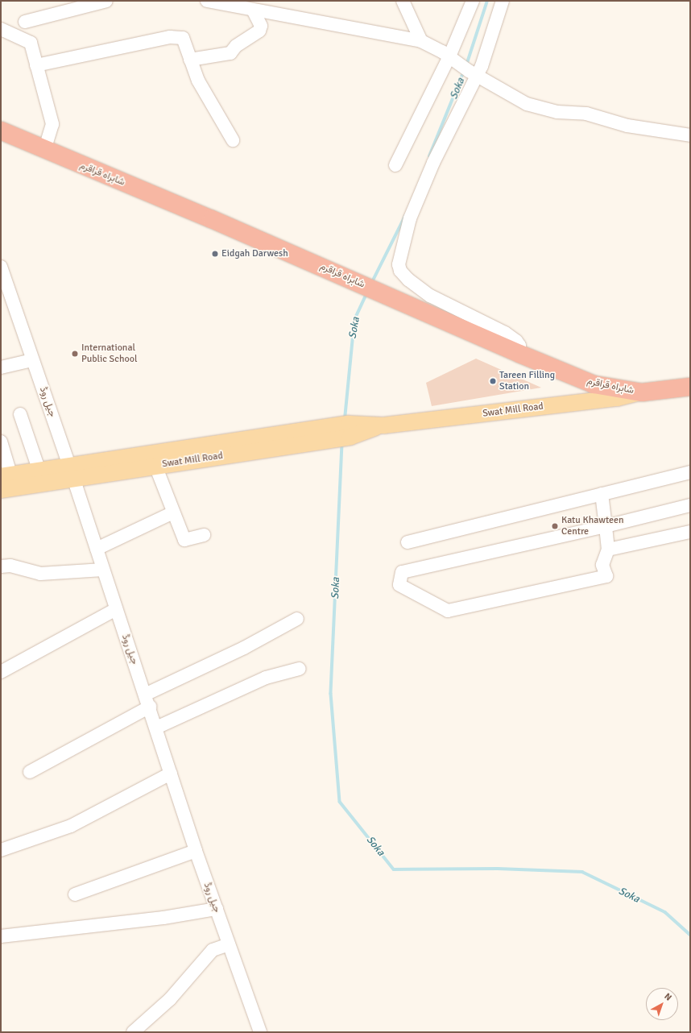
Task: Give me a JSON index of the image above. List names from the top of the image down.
{
  "streets": {
    "highway": ["شاہراہ قراقرم"],
    "main road": ["Swat Mill Road"],
    "street": ["جیل روڈ"]
  },
  "crossings": [
    ["شاہراہ قراقرم", "Swat Mill Road"],
    ["جیل روڈ", "Swat Mill Road"]
  ],
  "water": ["Soka"],
  "places": [
    "Eidgah Darwesh",
    "International Public School",
    "Tareen Filling Station",
    "Katu Khawteen Centre"
  ],
  "north": "top right"
}
